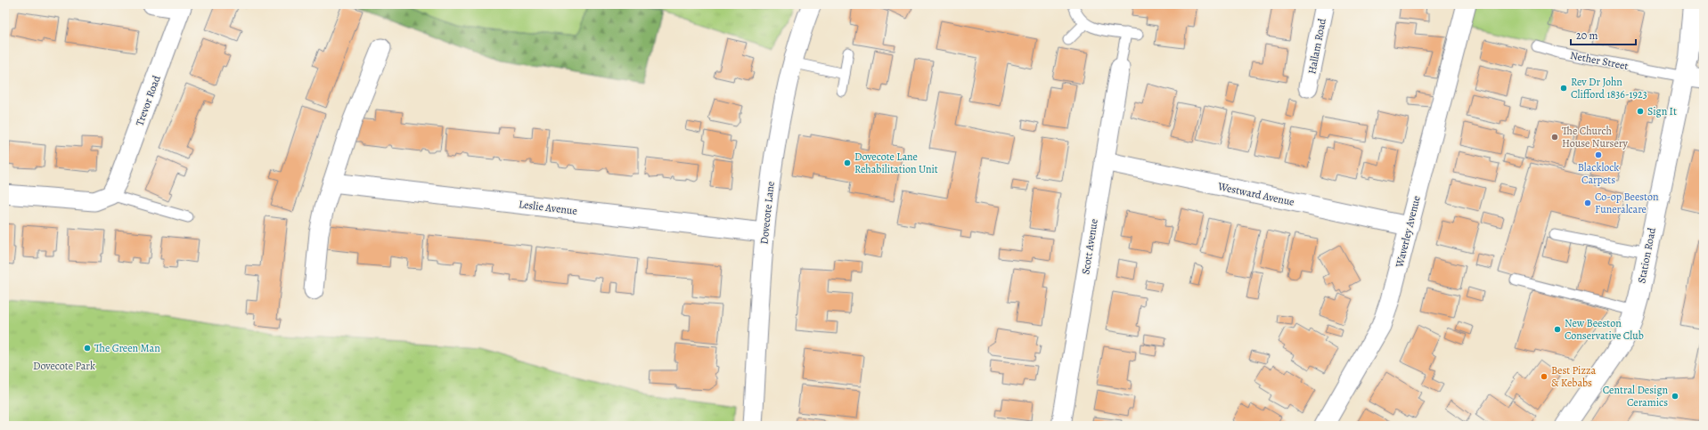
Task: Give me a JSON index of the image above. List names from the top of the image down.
{
  "streets": {
    "main road": ["Station Road"],
    "street": [
      "Hallam Road",
      "Nether Street",
      "Trevor Road",
      "Westward Avenue",
      "Leslie Avenue",
      "Dovecote Lane",
      "Waverley Avenue",
      "Scott Avenue"
    ]
  },
  "crossings": [
    ["Nether Street", "Station Road"],
    ["Westward Avenue", "Waverley Avenue"],
    ["Westward Avenue", "Scott Avenue"],
    ["Leslie Avenue", "Dovecote Lane"]
  ],
  "parks": ["Dovecote Park"],
  "places": [
    "Rev Dr John Clifford 1836-1923",
    "Sign It",
    "The Church House Nursery",
    "Blacklock Carpets",
    "Dovecote Lane Rehabilitation Unit",
    "Co-op Beeston Funeralcare",
    "New Beeston Conservative Club",
    "The Green Man",
    "Best Pizza & Kebabs",
    "Central Design Ceramics"
  ],
  "scale_bar": "20 m"
}
